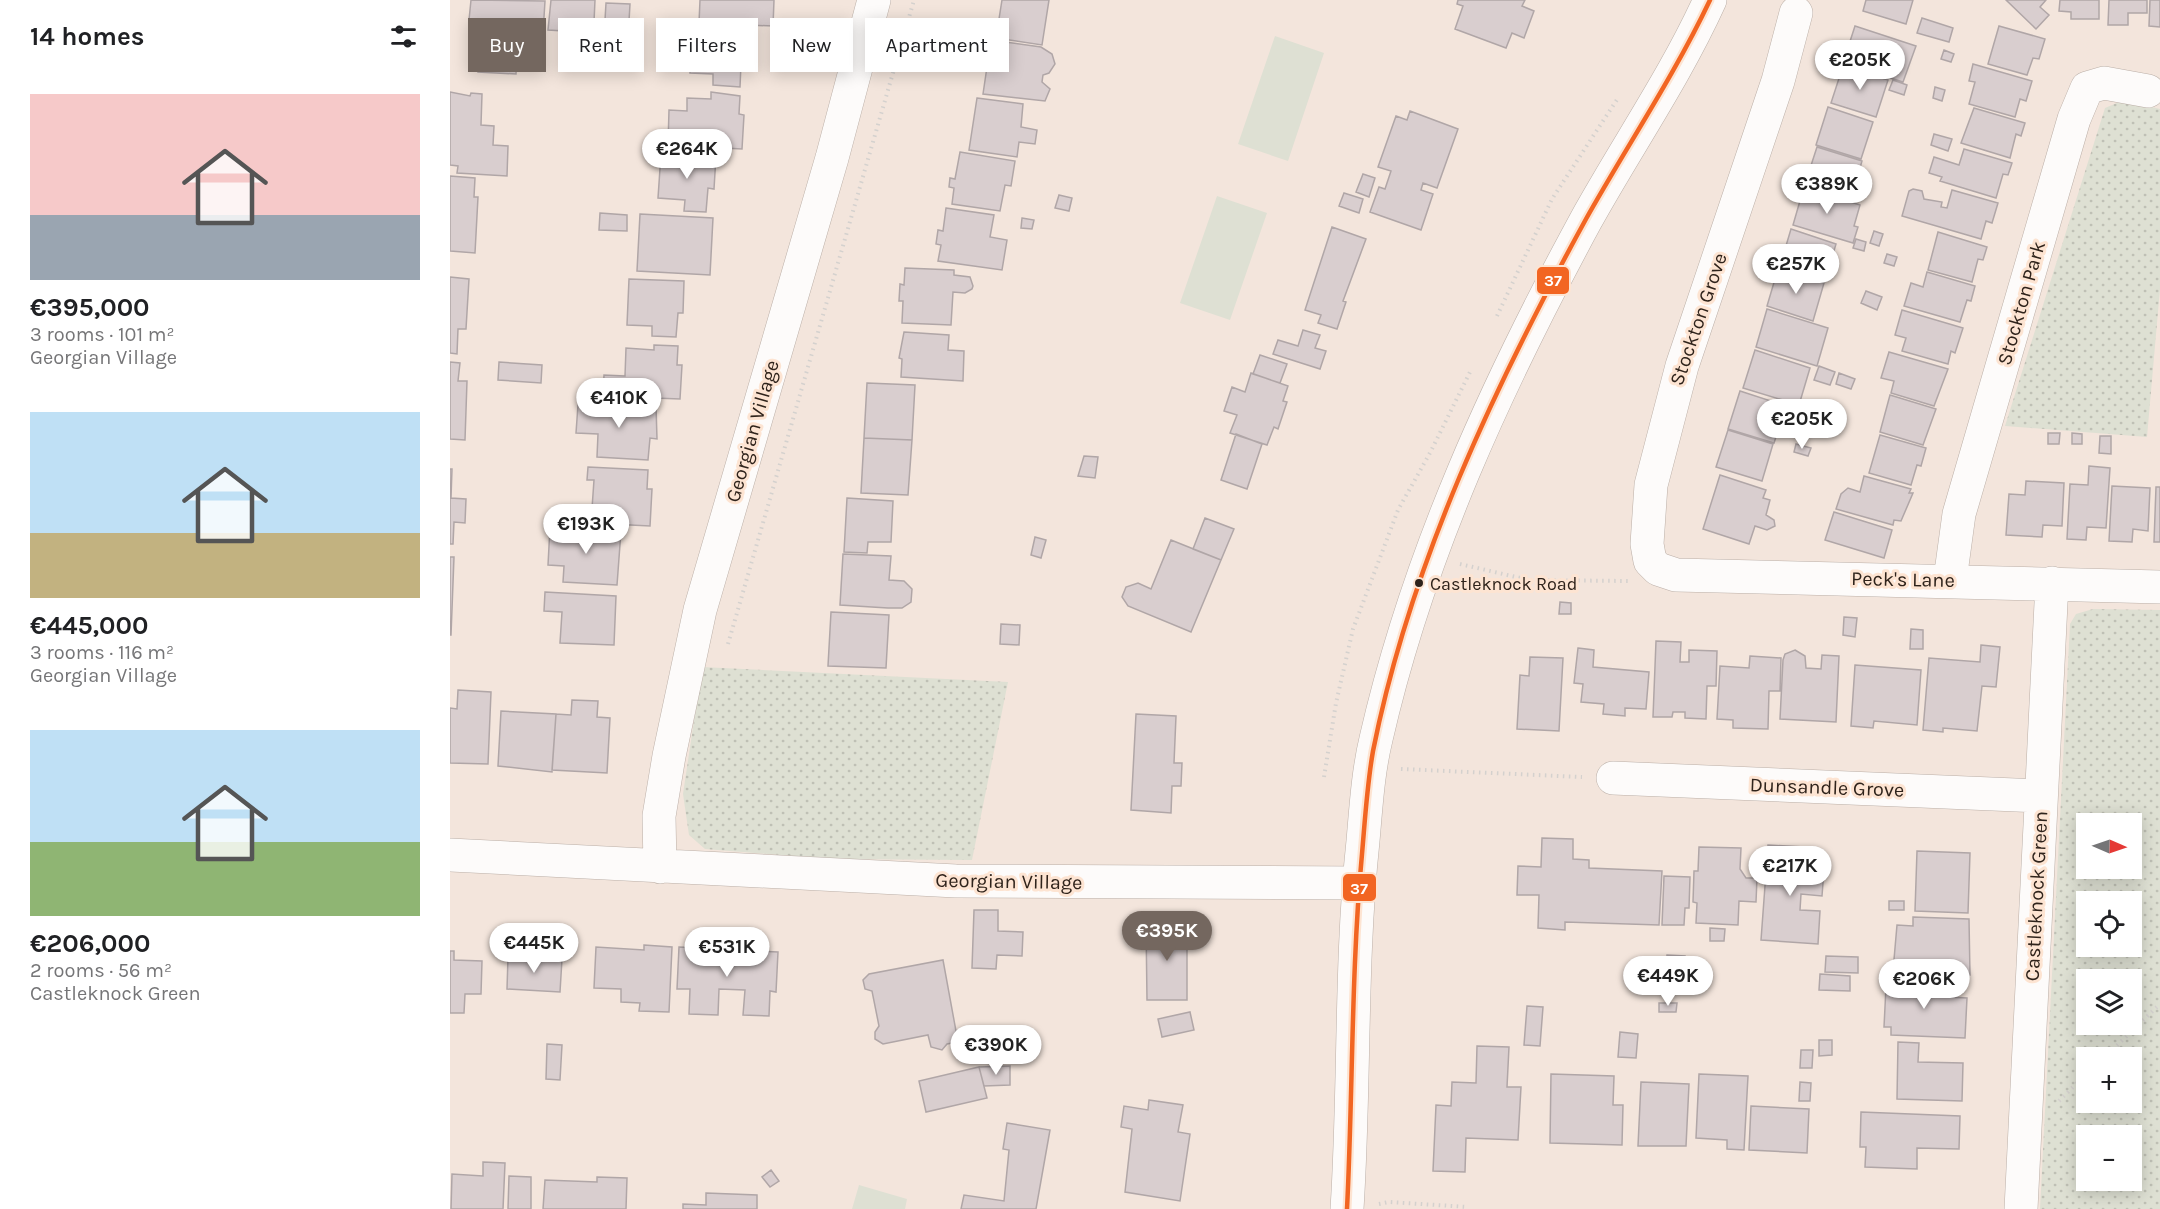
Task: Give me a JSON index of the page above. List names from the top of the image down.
{
  "streets": {
    "street": [
      "Stockton Park",
      "Stockton Grove",
      "Georgian Village",
      "Peck's Lane",
      "Dunsandle Grove",
      "Castleknock Green"
    ]
  },
  "crossings": [
    ["Stockton Park", "Peck's Lane"],
    ["Stockton Grove", "Peck's Lane"],
    ["Peck's Lane", "Castleknock Green"],
    ["Dunsandle Grove", "Castleknock Green"]
  ],
  "places": ["Castleknock Road"],
  "lines": ["transit line 37"],
  "north": "right",
  "page": {
    "heading": "14 homes",
    "chip": [
      "Buy",
      "Rent",
      "Filters",
      "New",
      "Apartment"
    ],
    "price": [
      "€205K",
      "€264K",
      "€389K",
      "€257K",
      "€410K",
      "€205K",
      "€193K",
      "€217K",
      "€395K",
      "€445K",
      "€531K",
      "€449K",
      "€206K",
      "€390K"
    ],
    "list": [
      {
        "name": "€395,000",
        "note": "3 rooms · 101 m² · Georgian Village"
      },
      {
        "name": "€445,000",
        "note": "3 rooms · 116 m² · Georgian Village"
      },
      {
        "name": "€206,000",
        "note": "2 rooms · 56 m² · Castleknock Green"
      }
    ],
    "map_buttons": ["+", "−"]
  }
}
